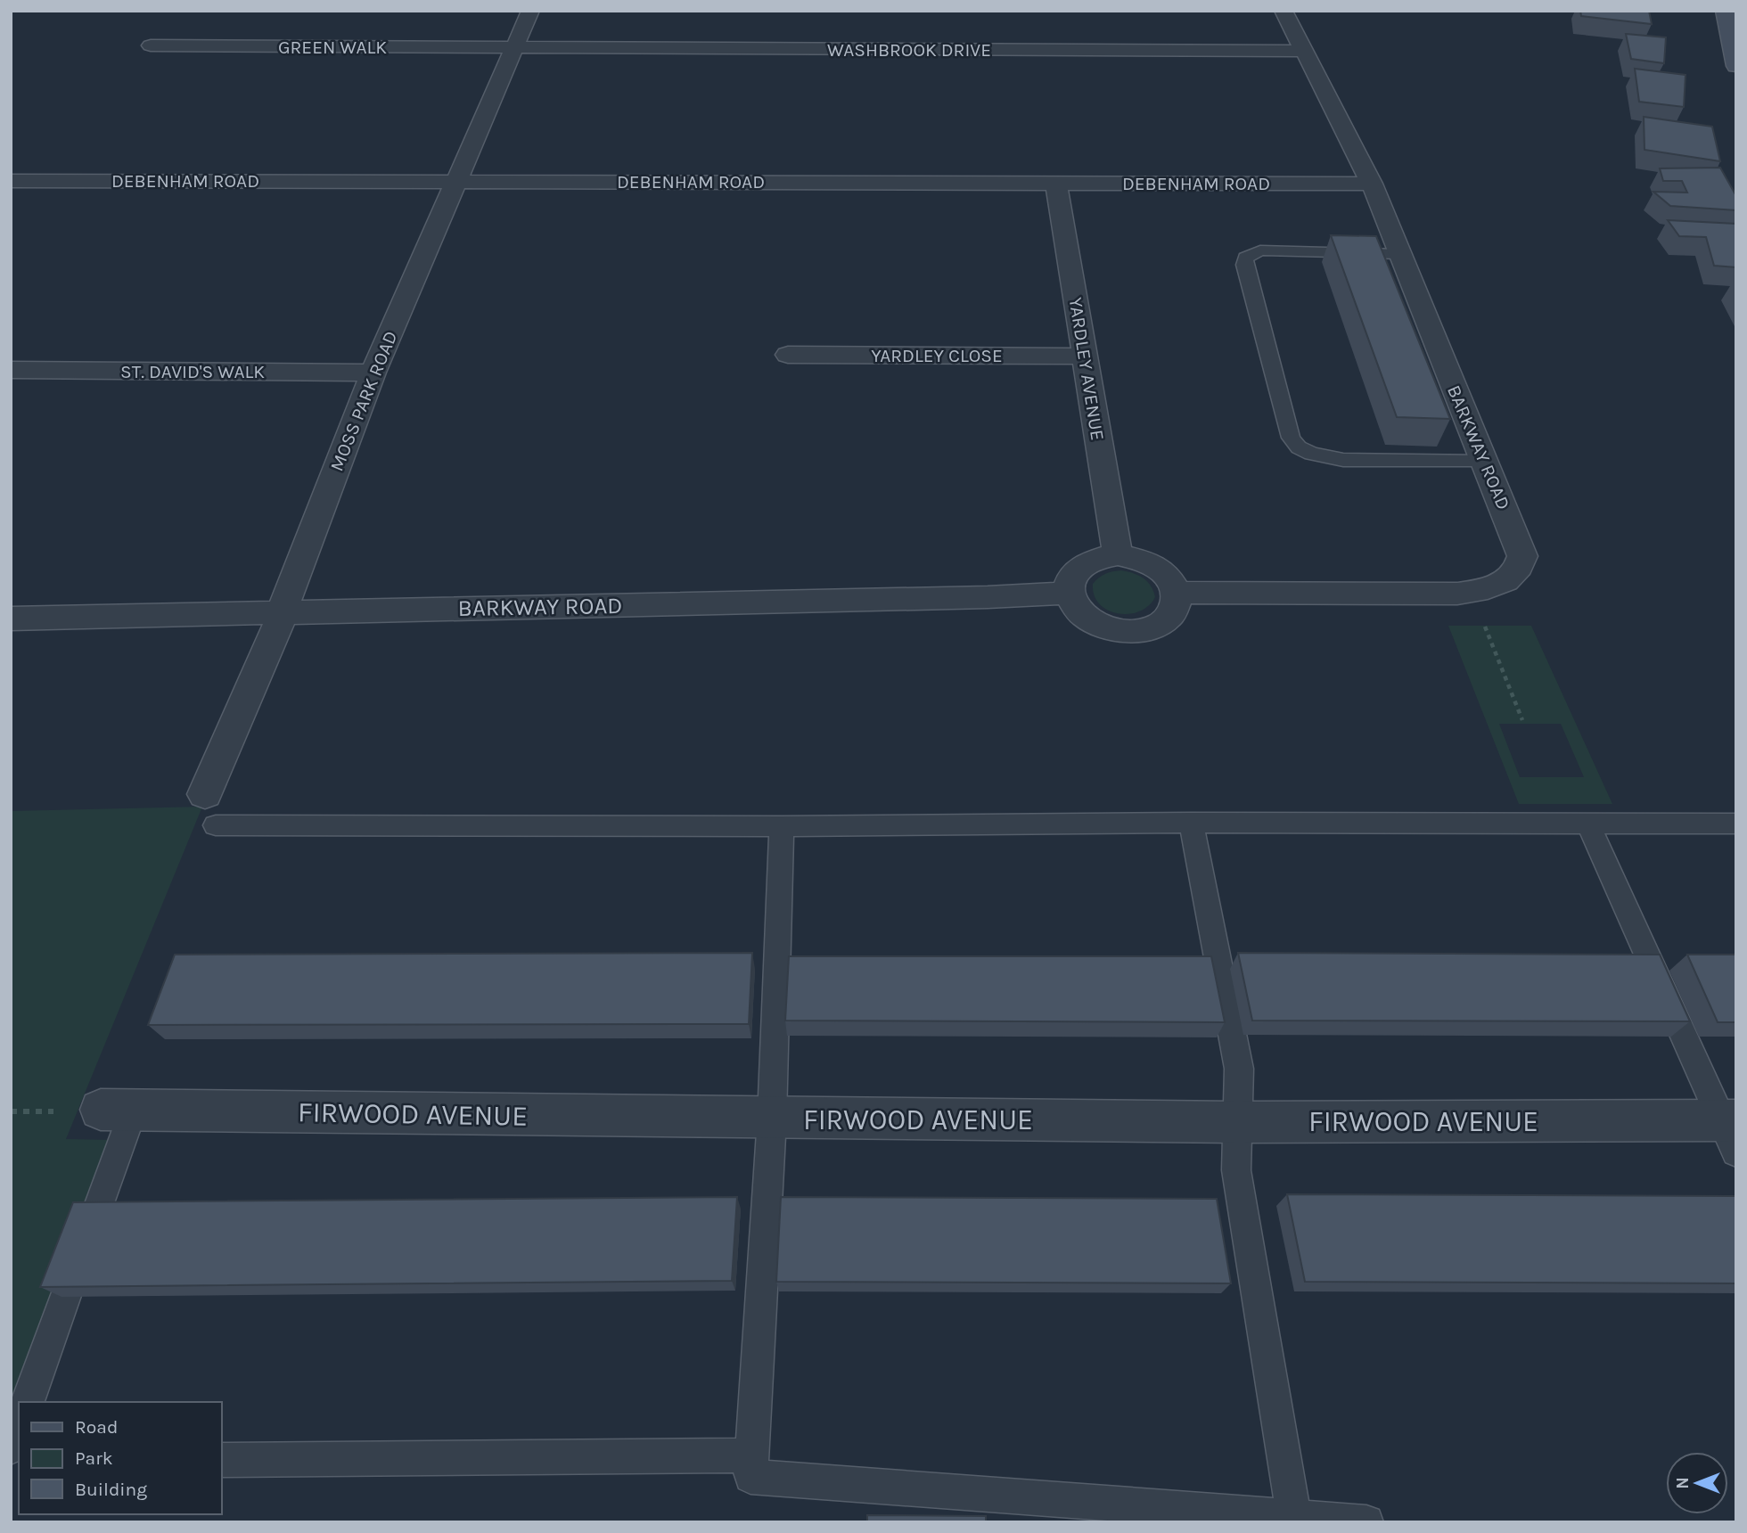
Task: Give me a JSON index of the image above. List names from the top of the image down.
{
  "streets": {
    "street": [
      "GREEN WALK",
      "WASHBROOK DRIVE",
      "DEBENHAM ROAD",
      "YARDLEY CLOSE",
      "YARDLEY AVENUE",
      "ST. DAVID'S WALK",
      "MOSS PARK ROAD",
      "BARKWAY ROAD",
      "FIRWOOD AVENUE"
    ]
  },
  "crossings": [
    ["GREEN WALK", "WASHBROOK DRIVE"],
    ["GREEN WALK", "MOSS PARK ROAD"],
    ["WASHBROOK DRIVE", "MOSS PARK ROAD"],
    ["WASHBROOK DRIVE", "BARKWAY ROAD"],
    ["DEBENHAM ROAD", "YARDLEY AVENUE"],
    ["DEBENHAM ROAD", "MOSS PARK ROAD"],
    ["DEBENHAM ROAD", "BARKWAY ROAD"],
    ["YARDLEY CLOSE", "YARDLEY AVENUE"],
    ["YARDLEY AVENUE", "BARKWAY ROAD"],
    ["ST. DAVID'S WALK", "MOSS PARK ROAD"],
    ["MOSS PARK ROAD", "BARKWAY ROAD"]
  ],
  "legend": ["Road", "Park", "Building"],
  "north": "left"
}
